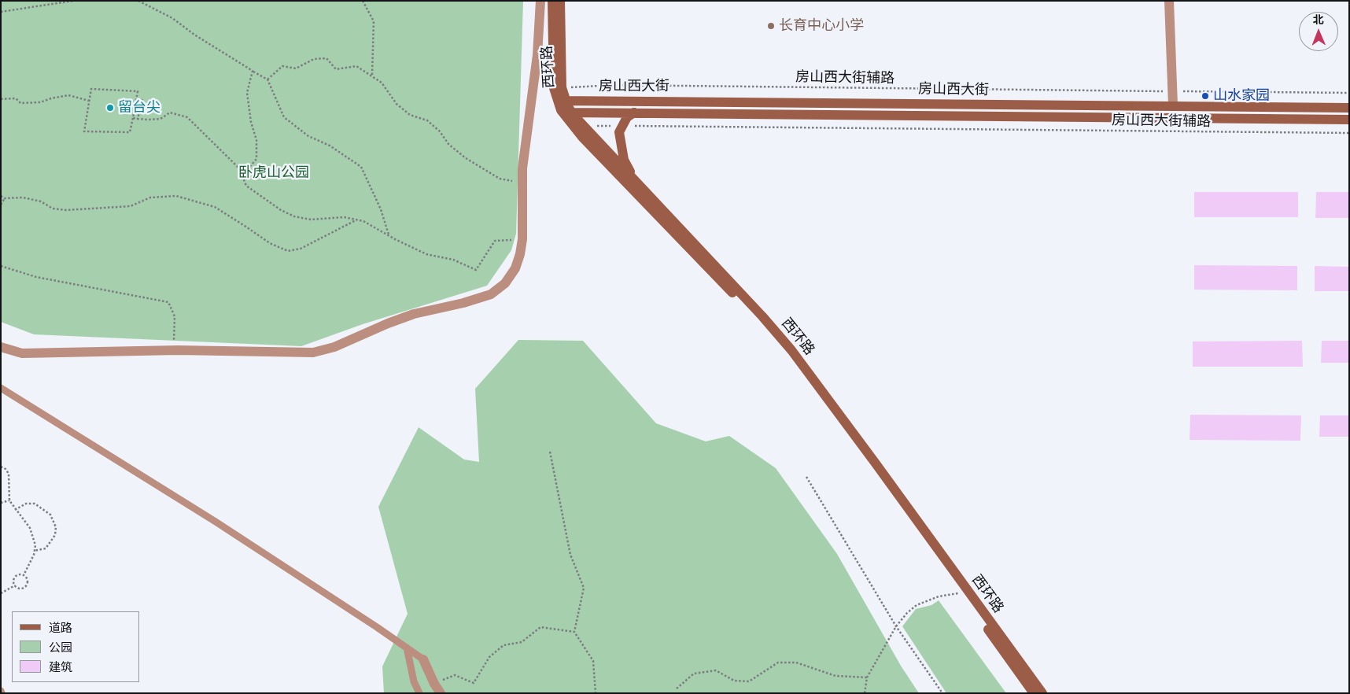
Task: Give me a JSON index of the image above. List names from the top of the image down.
{
  "streets": {
    "main road": ["西环路", "房山西大街"],
    "path": ["房山西大街辅路"]
  },
  "crossings": [
    ["西环路", "房山西大街辅路"],
    ["西环路", "房山西大街"]
  ],
  "parks": ["卧虎山公园"],
  "places": ["长育中心小学", "山水家园", "留台尖"],
  "legend": ["道路", "公园", "建筑"],
  "north": "top"
}
